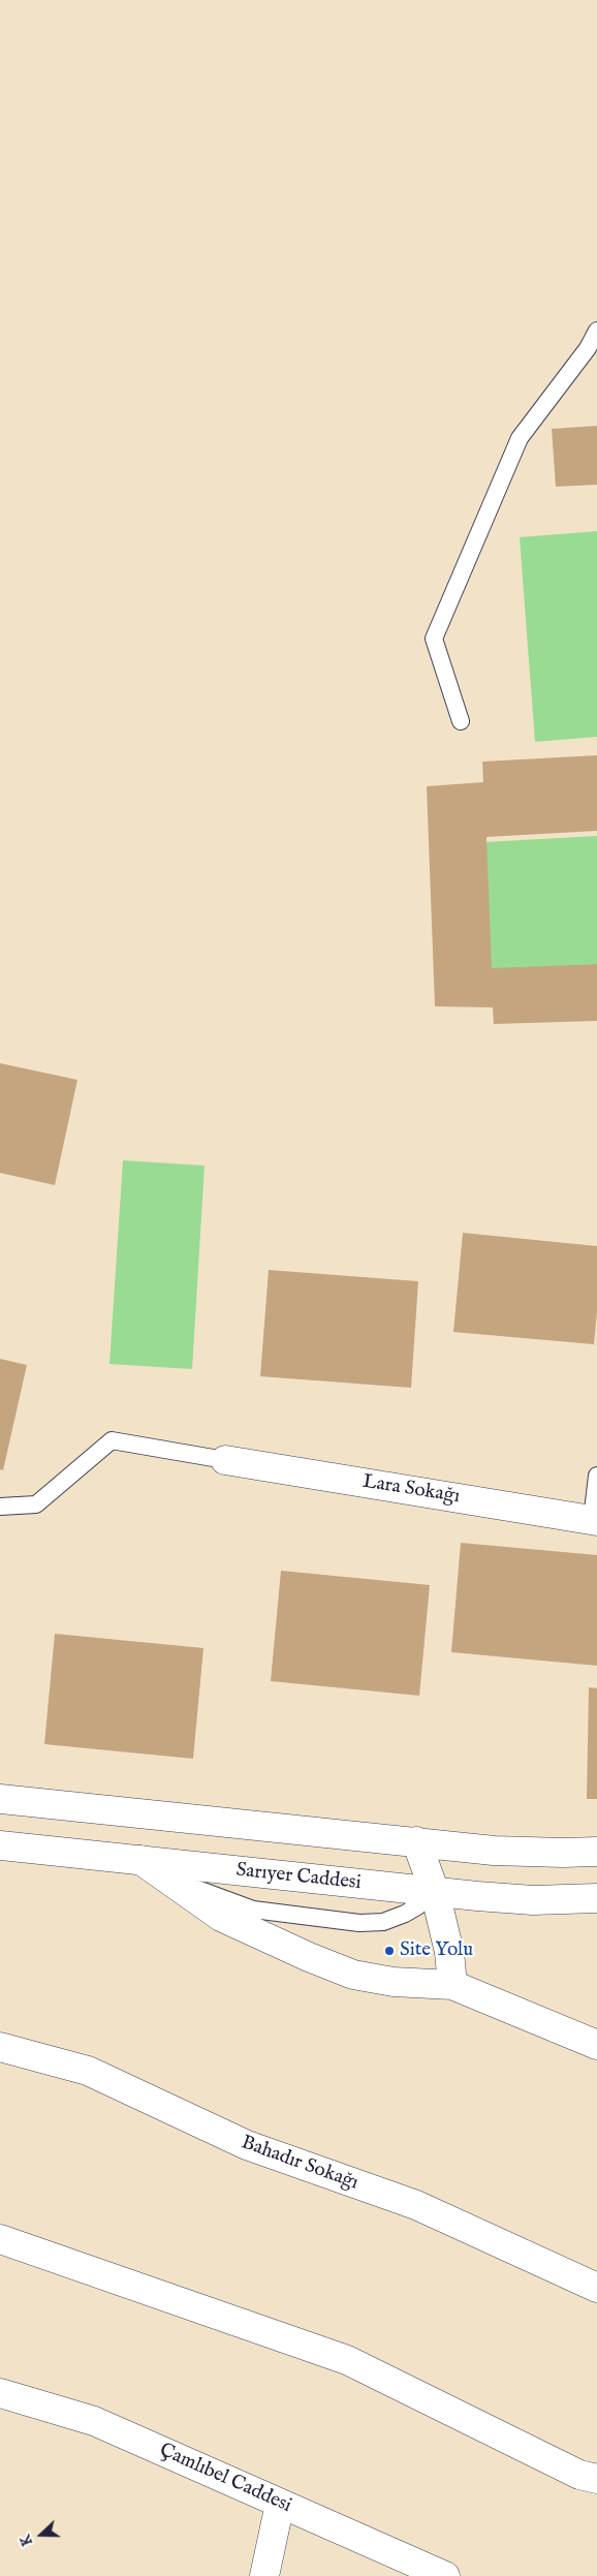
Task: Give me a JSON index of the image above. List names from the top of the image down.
{
  "streets": {
    "street": [
      "Lara Sokağı",
      "Sarıyer Caddesi",
      "Bahadır Sokağı",
      "Çamlıbel Caddesi"
    ]
  },
  "places": ["Site Yolu"],
  "north": "left"
}
